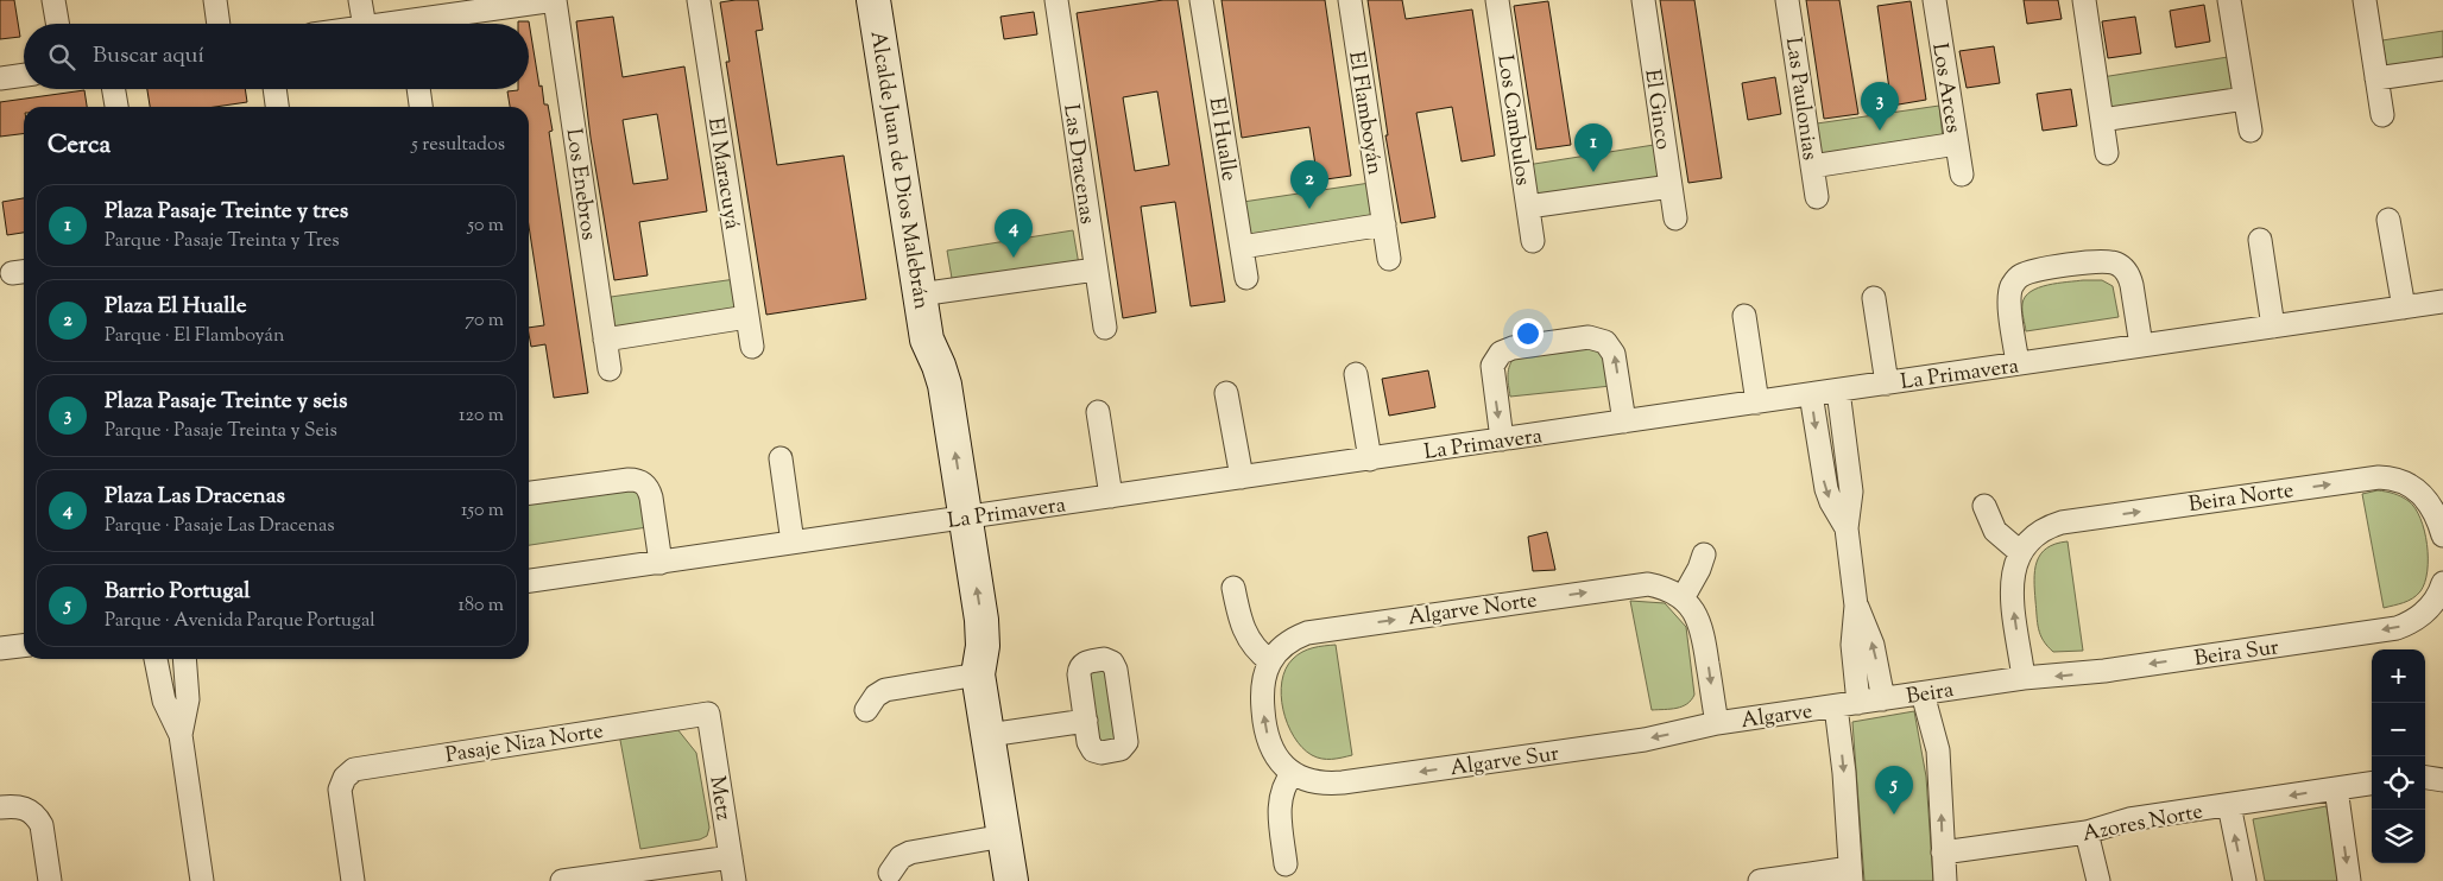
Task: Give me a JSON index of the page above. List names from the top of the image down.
{
  "streets": {
    "street": [
      "Los Arces",
      "Las Paulonias",
      "El Ginco",
      "El Flamboyán",
      "Los Cambulos",
      "El Hualle",
      "Las Dracenas",
      "Alcalde Juan de Dios Malebrán",
      "El Maracuyá",
      "Los Enebros",
      "La Primavera",
      "Beira Norte",
      "Algarve Norte",
      "Beira Sur",
      "Beira",
      "Algarve",
      "Pasaje Niza Norte",
      "Algarve Sur",
      "Metz",
      "Azores Norte"
    ]
  },
  "crossings": [
    ["Alcalde Juan de Dios Malebrán", "La Primavera"],
    ["Beira Norte", "Beira Sur"],
    ["Beira Norte", "Beira"],
    ["Algarve Norte", "Algarve"],
    ["Algarve Norte", "Algarve Sur"],
    ["Beira Sur", "Beira"],
    ["Beira", "Algarve"],
    ["Algarve", "Algarve Sur"],
    ["Pasaje Niza Norte", "Metz"]
  ],
  "one_way": ["Beira Sur", "Algarve Sur"],
  "page": {
    "search": "Buscar aquí",
    "pins": [
      "3",
      "1",
      "2",
      "4",
      "5"
    ],
    "heading": ["Cerca", "5 resultados"],
    "list": [
      {
        "mark": "1",
        "name": "Plaza Pasaje Treinte y tres",
        "note": "Parque · Pasaje Treinta y Tres",
        "value": "50 m"
      },
      {
        "mark": "2",
        "name": "Plaza El Hualle",
        "note": "Parque · El Flamboyán",
        "value": "70 m"
      },
      {
        "mark": "3",
        "name": "Plaza Pasaje Treinte y seis",
        "note": "Parque · Pasaje Treinta y Seis",
        "value": "120 m"
      },
      {
        "mark": "4",
        "name": "Plaza Las Dracenas",
        "note": "Parque · Pasaje Las Dracenas",
        "value": "150 m"
      },
      {
        "mark": "5",
        "name": "Barrio Portugal",
        "note": "Parque · Avenida Parque Portugal",
        "value": "180 m"
      }
    ],
    "map_buttons": ["+", "−"]
  }
}
